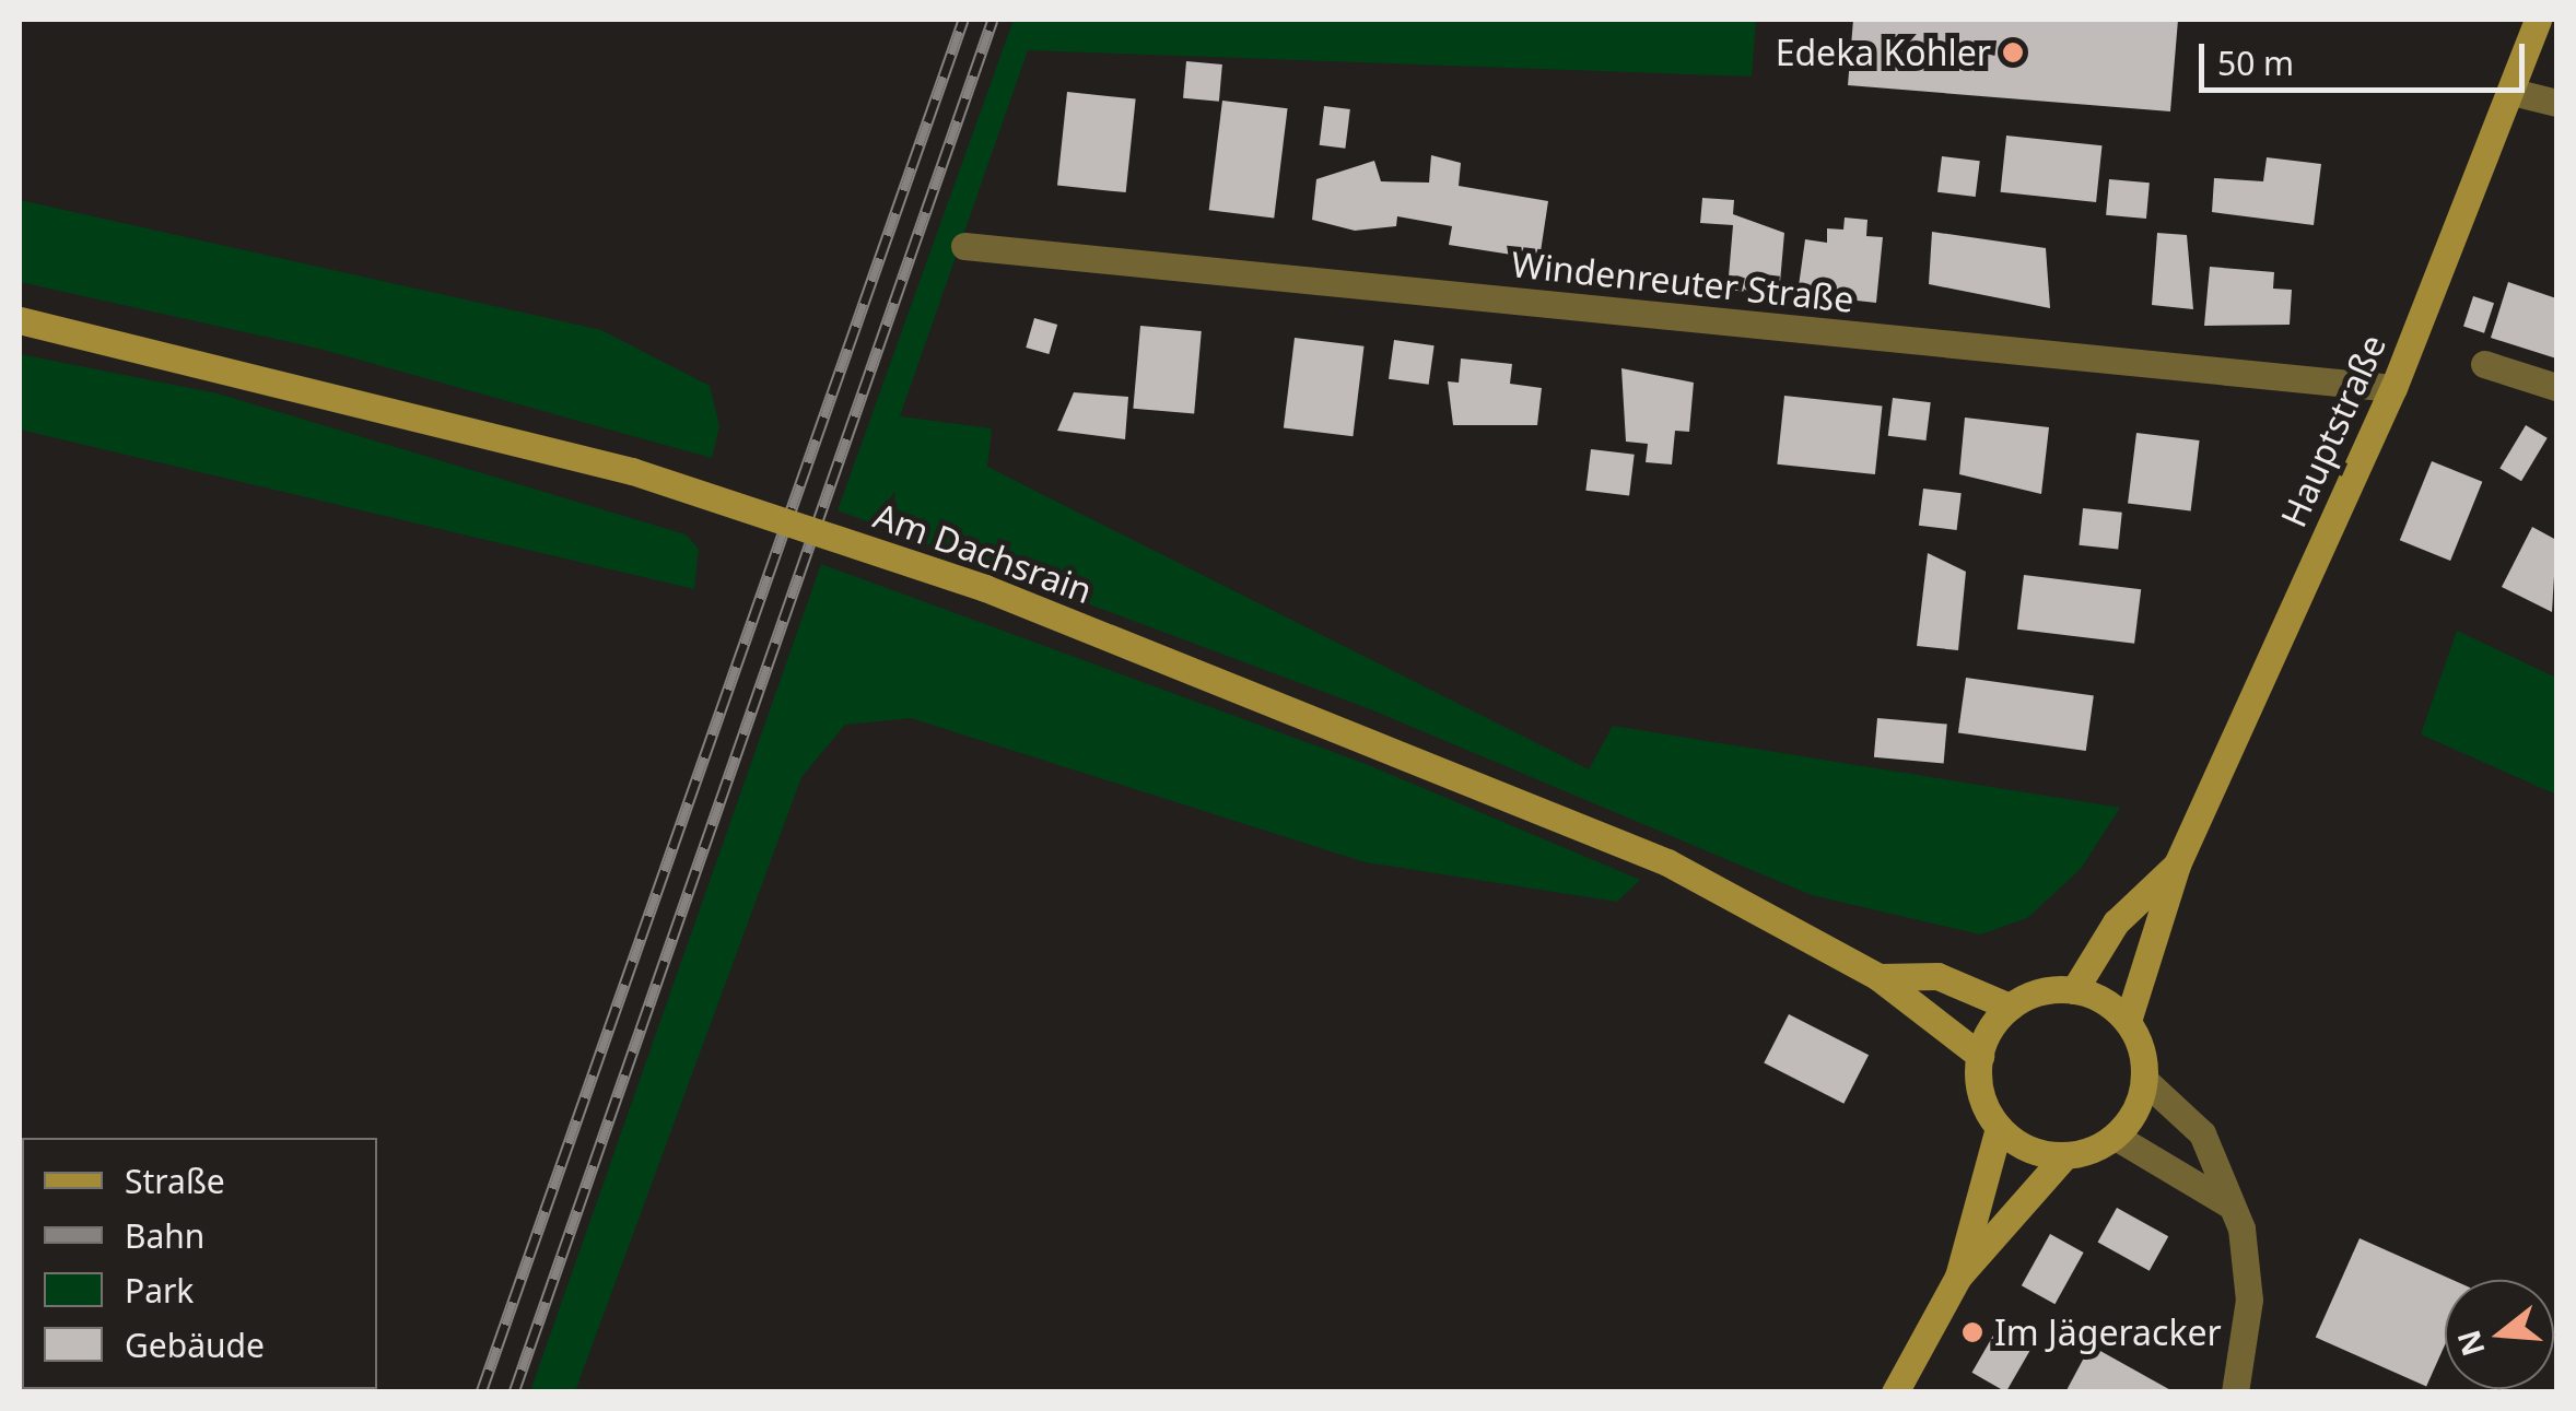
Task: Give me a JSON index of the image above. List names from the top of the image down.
{
  "streets": {
    "main road": ["Hauptstraße", "Am Dachsrain"],
    "street": ["Windenreuter Straße"]
  },
  "crossings": [
    ["Windenreuter Straße", "Hauptstraße"],
    ["Hauptstraße", "Am Dachsrain"]
  ],
  "places": ["Edeka Kohler", "Im Jägeracker"],
  "legend": [
    "Straße",
    "Bahn",
    "Park",
    "Gebäude"
  ],
  "scale_bar": "50 m",
  "north": "left"
}
